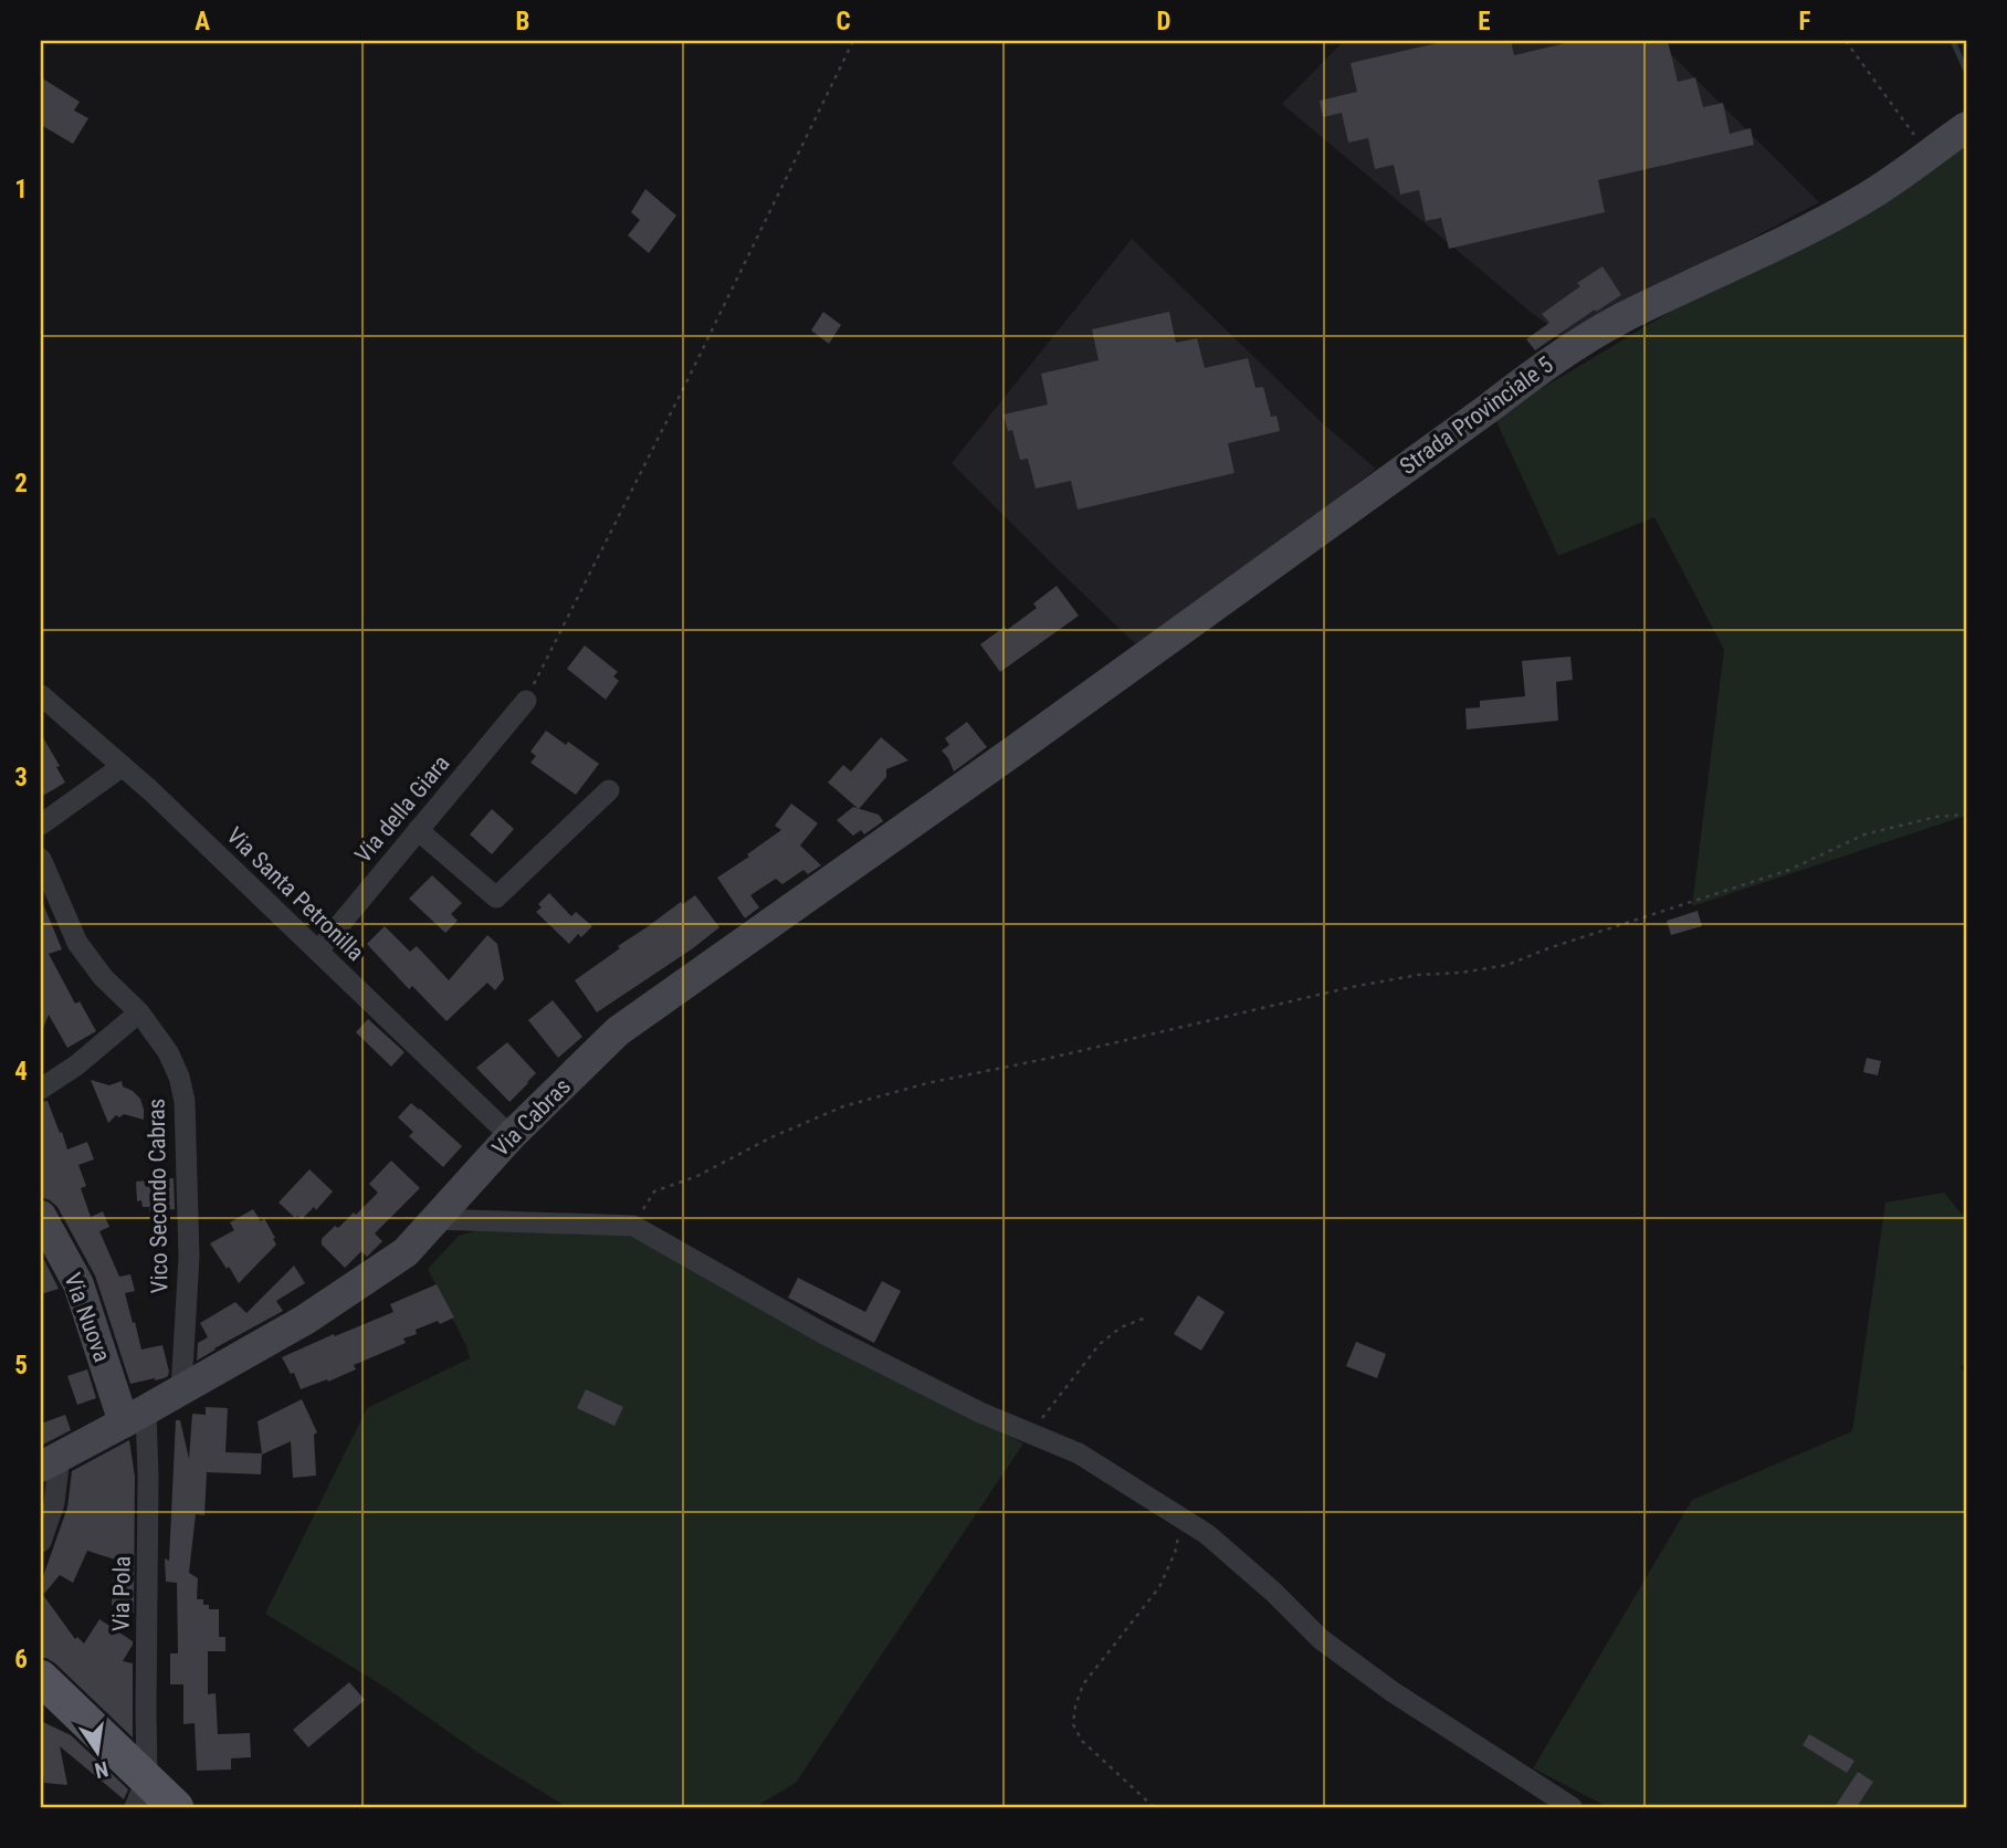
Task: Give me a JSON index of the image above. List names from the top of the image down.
{
  "streets": {
    "street": [
      "Strada Provinciale 5",
      "Via della Giara",
      "Via Santa Petronilla",
      "Via Cabras",
      "Vico Secondo Cabras",
      "Via Nuova",
      "Via Pola"
    ]
  },
  "crossings": [
    ["Strada Provinciale 5", "Via Cabras"],
    ["Via della Giara", "Via Santa Petronilla"],
    ["Via Santa Petronilla", "Via Cabras"],
    ["Via Cabras", "Vico Secondo Cabras"],
    ["Via Cabras", "Via Nuova"],
    ["Via Cabras", "Via Pola"],
    ["Via Nuova", "Via Pola"]
  ],
  "north": "bottom",
  "grid": {
    "columns": [
      "A",
      "B",
      "C",
      "D",
      "E",
      "F"
    ],
    "rows": [
      "1",
      "2",
      "3",
      "4",
      "5",
      "6"
    ]
  }
}
